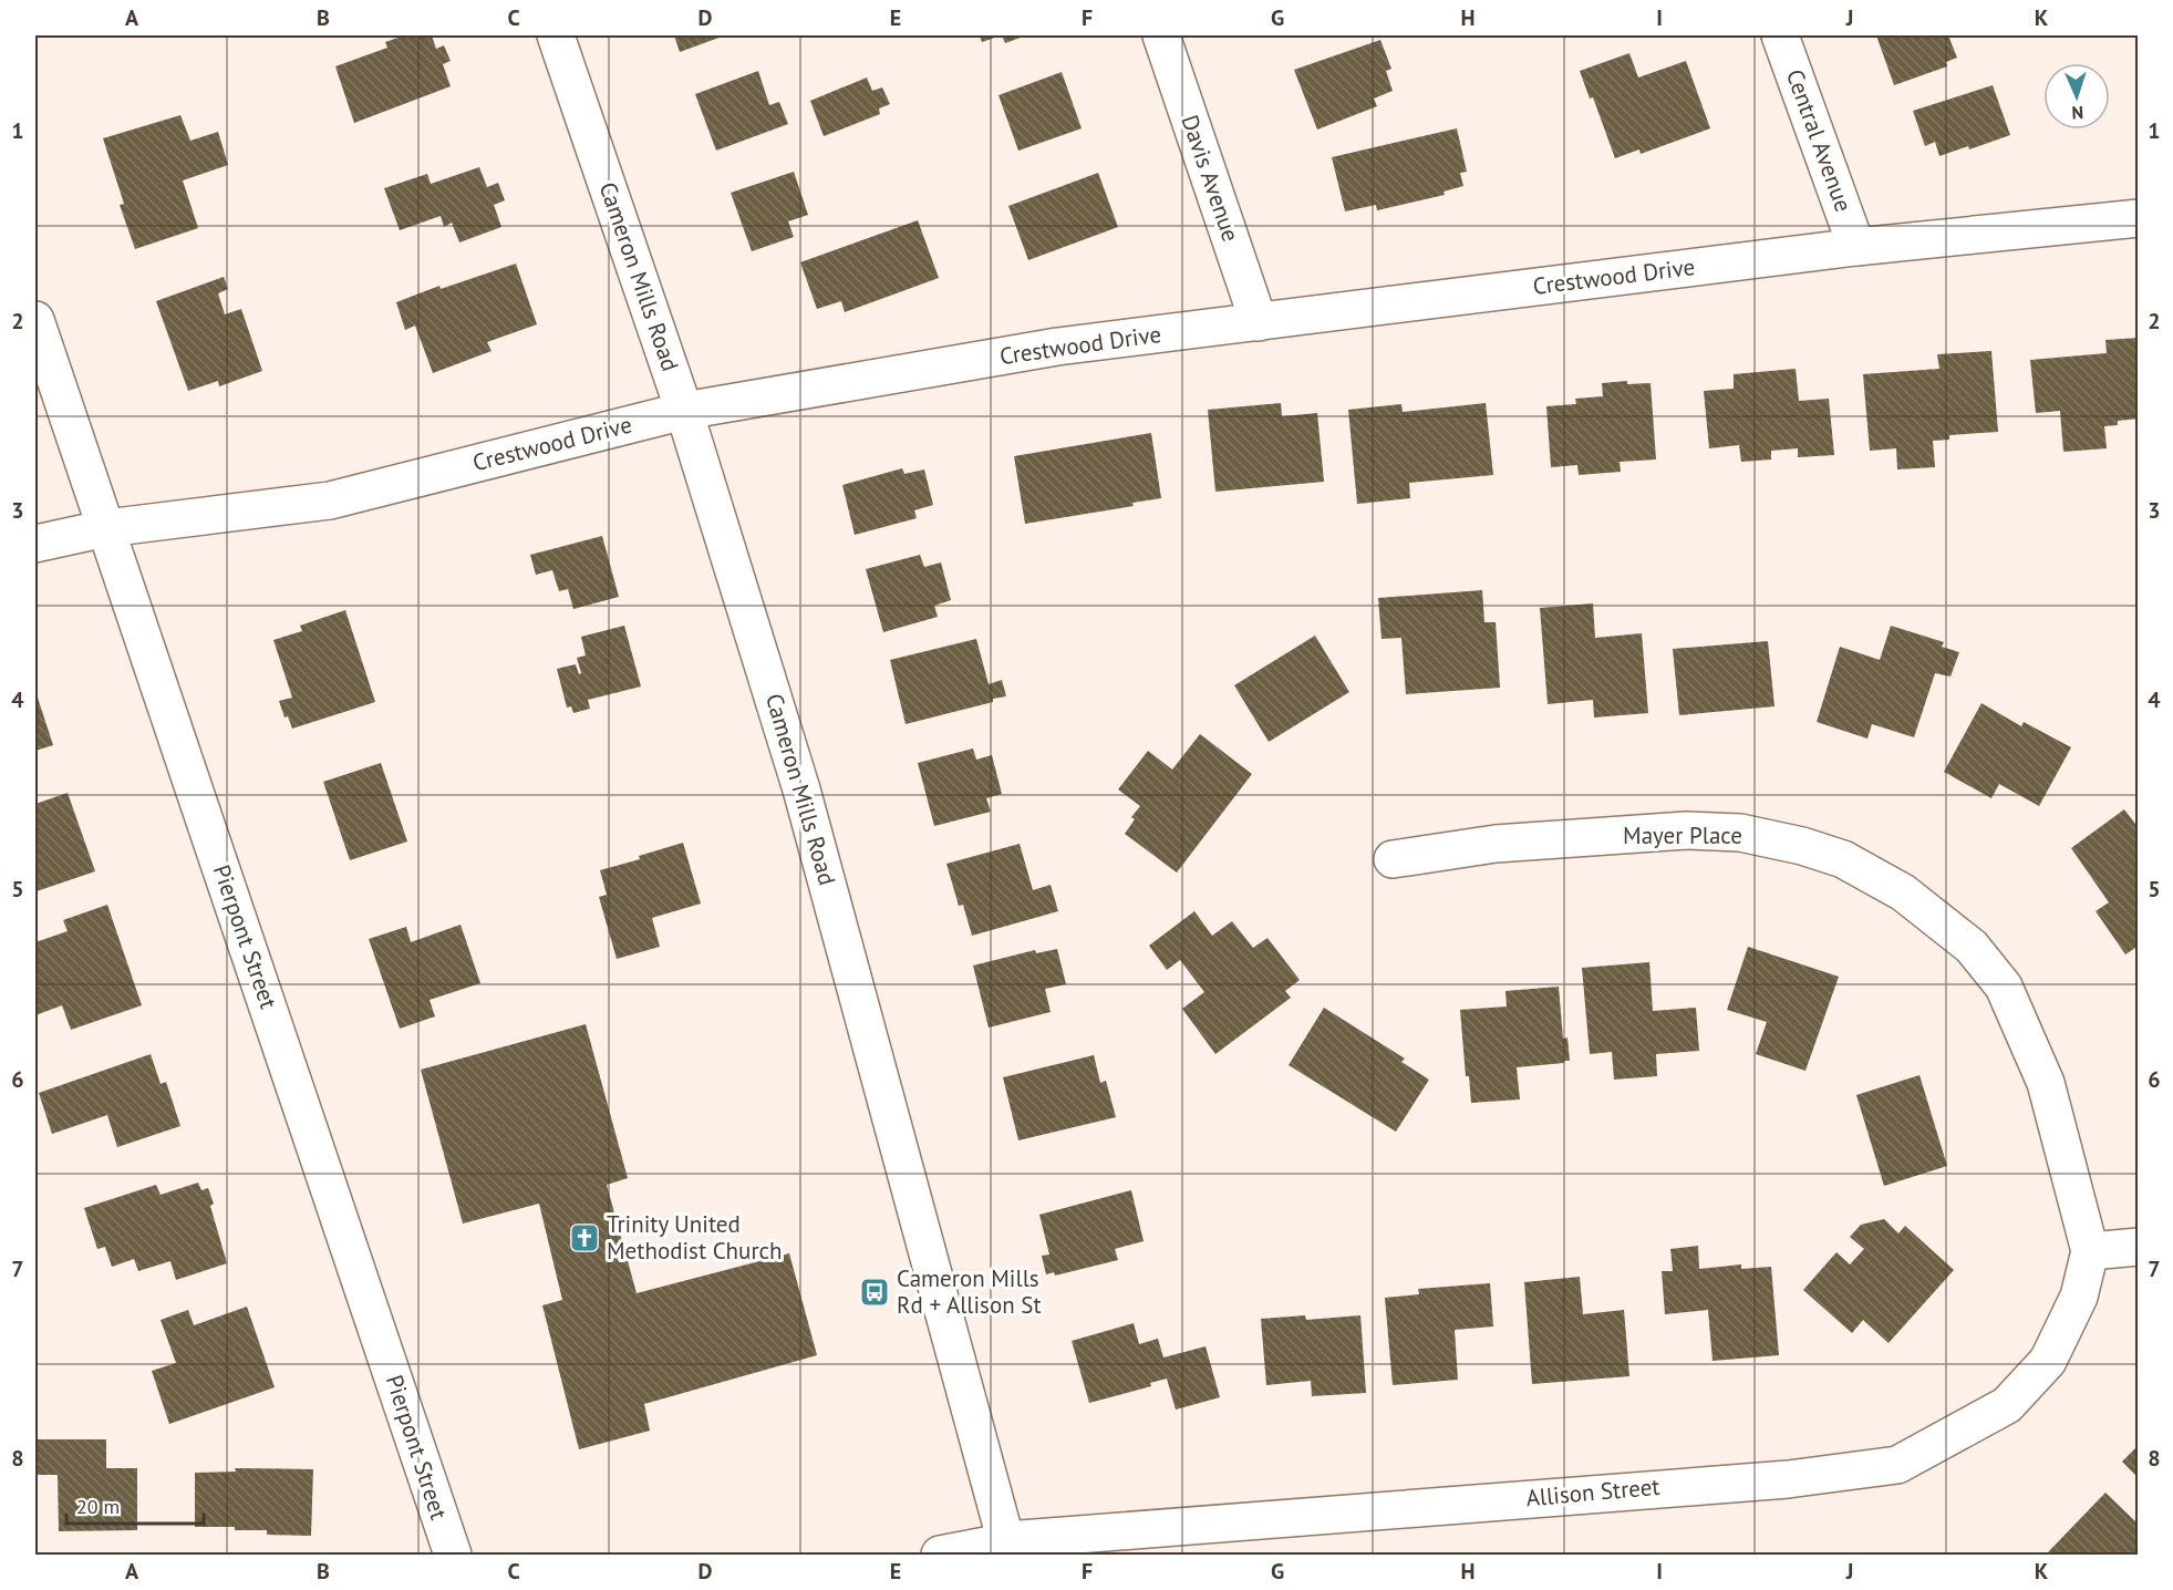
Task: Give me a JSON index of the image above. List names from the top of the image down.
{
  "streets": {
    "street": [
      "Central Avenue",
      "Davis Avenue",
      "Cameron Mills Road",
      "Crestwood Drive",
      "Mayer Place",
      "Pierpont Street",
      "Allison Street"
    ]
  },
  "crossings": [
    ["Central Avenue", "Crestwood Drive"],
    ["Davis Avenue", "Crestwood Drive"],
    ["Cameron Mills Road", "Crestwood Drive"],
    ["Cameron Mills Road", "Allison Street"],
    ["Crestwood Drive", "Pierpont Street"],
    ["Mayer Place", "Allison Street"]
  ],
  "places": {
    "church": ["Trinity United Methodist Church"],
    "bus stop": ["Cameron Mills Rd + Allison St"]
  },
  "scale_bar": "20 m",
  "north": "bottom",
  "grid": {
    "columns": [
      "A",
      "B",
      "C",
      "D",
      "E",
      "F",
      "G",
      "H",
      "I",
      "J",
      "K"
    ],
    "rows": [
      "1",
      "2",
      "3",
      "4",
      "5",
      "6",
      "7",
      "8"
    ]
  }
}
